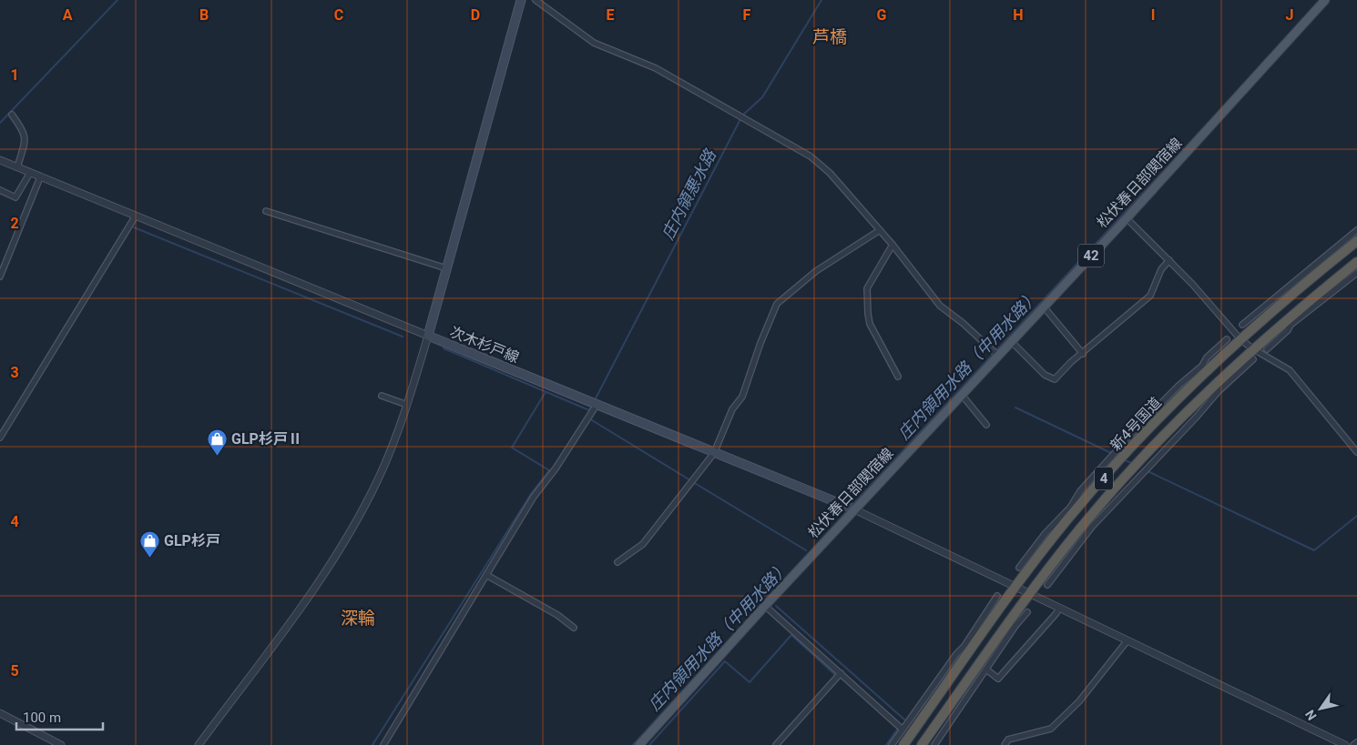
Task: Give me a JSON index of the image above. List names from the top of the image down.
{
  "streets": {
    "highway": ["新4号国道", "4"],
    "main road": ["松伏春日部関宿線", "42", "次木杉戸線"]
  },
  "crossings": [
    ["松伏春日部関宿線", "次木杉戸線"]
  ],
  "districts": ["芦橋", "深輪"],
  "water": ["庄内領悪水路", "庄内領用水路（中用水路）"],
  "places": {
    "shop": ["GLP杉戸Ⅱ", "GLP杉戸"]
  },
  "scale_bar": "100 m",
  "north": "bottom left",
  "grid": {
    "columns": [
      "A",
      "B",
      "C",
      "D",
      "E",
      "F",
      "G",
      "H",
      "I",
      "J"
    ],
    "rows": [
      "1",
      "2",
      "3",
      "4",
      "5"
    ]
  }
}
